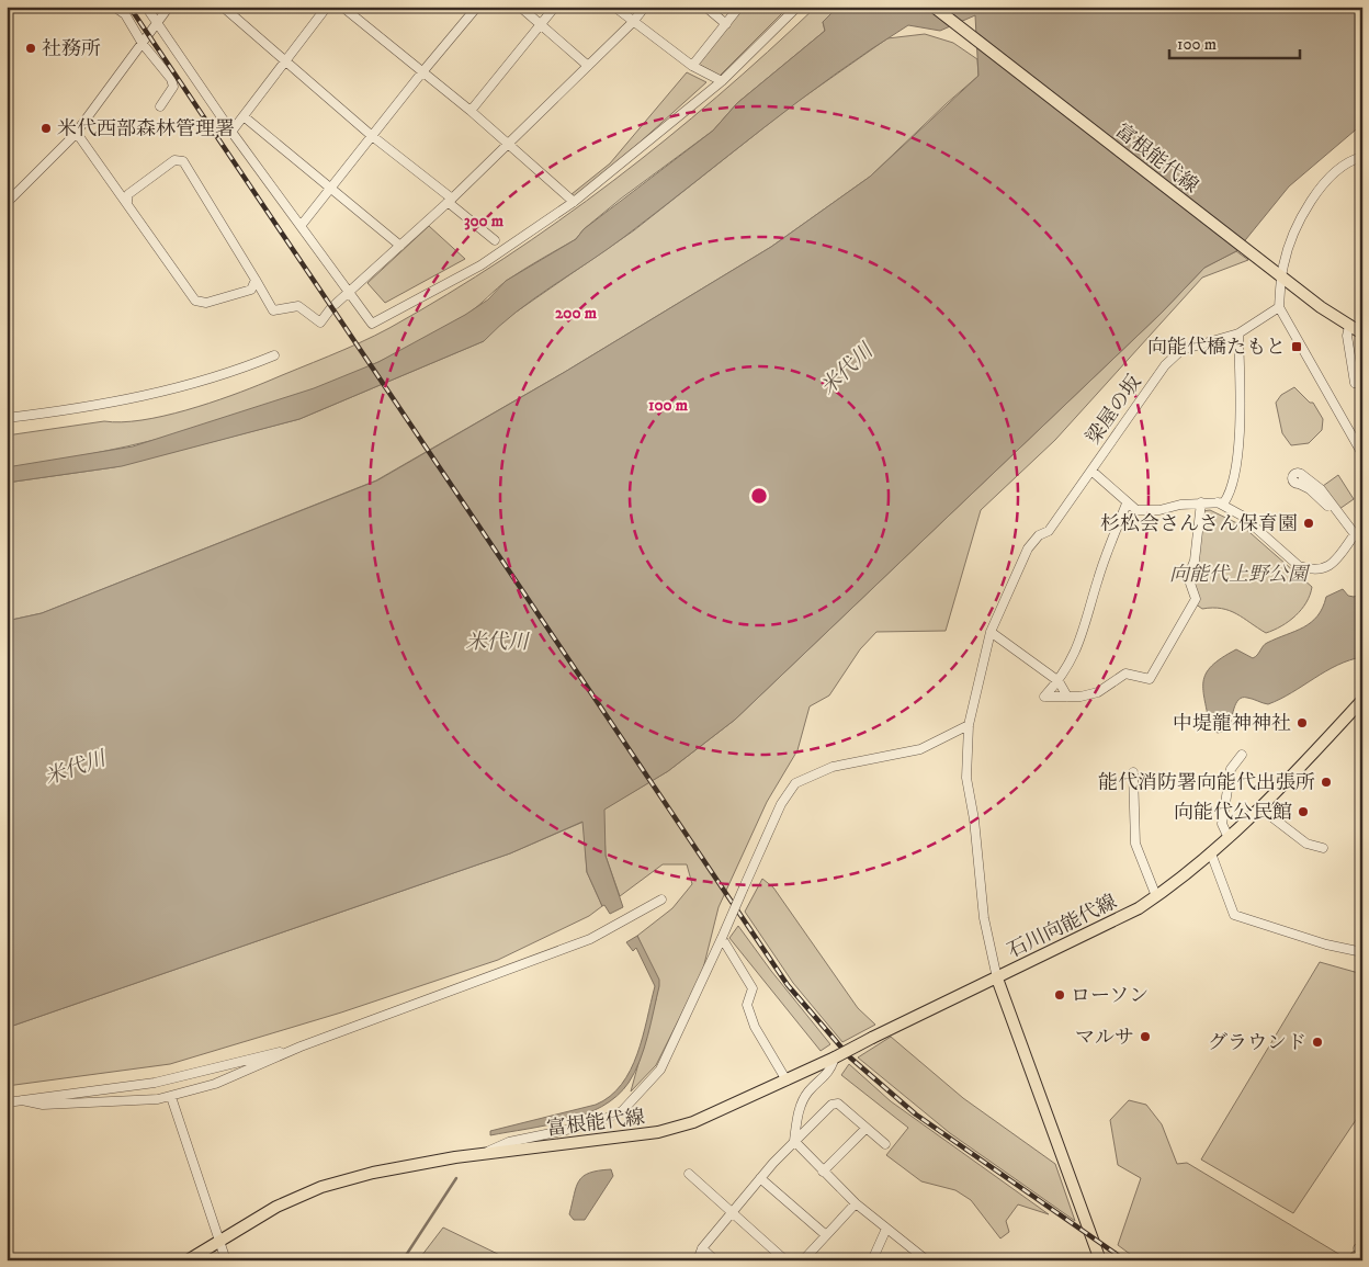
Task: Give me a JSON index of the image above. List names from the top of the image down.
{
  "streets": {
    "main road": ["富根能代線", "石川向能代線"],
    "street": ["梁屋の坂"]
  },
  "crossings": [
    ["富根能代線", "梁屋の坂"],
    ["富根能代線", "石川向能代線"],
    ["梁屋の坂", "石川向能代線"]
  ],
  "water": ["米代川"],
  "parks": ["向能代上野公園"],
  "places": {
    "other": [
      "社務所",
      "米代西部森林管理署",
      "杉松会さんさん保育園",
      "中堤龍神神社",
      "能代消防署向能代出張所",
      "向能代公民館",
      "ローソン",
      "マルサ",
      "グラウンド"
    ],
    "transit": ["向能代橋たもと"]
  },
  "scale_bar": "100 m",
  "rings": ["300 m", "200 m", "100 m"]
}
